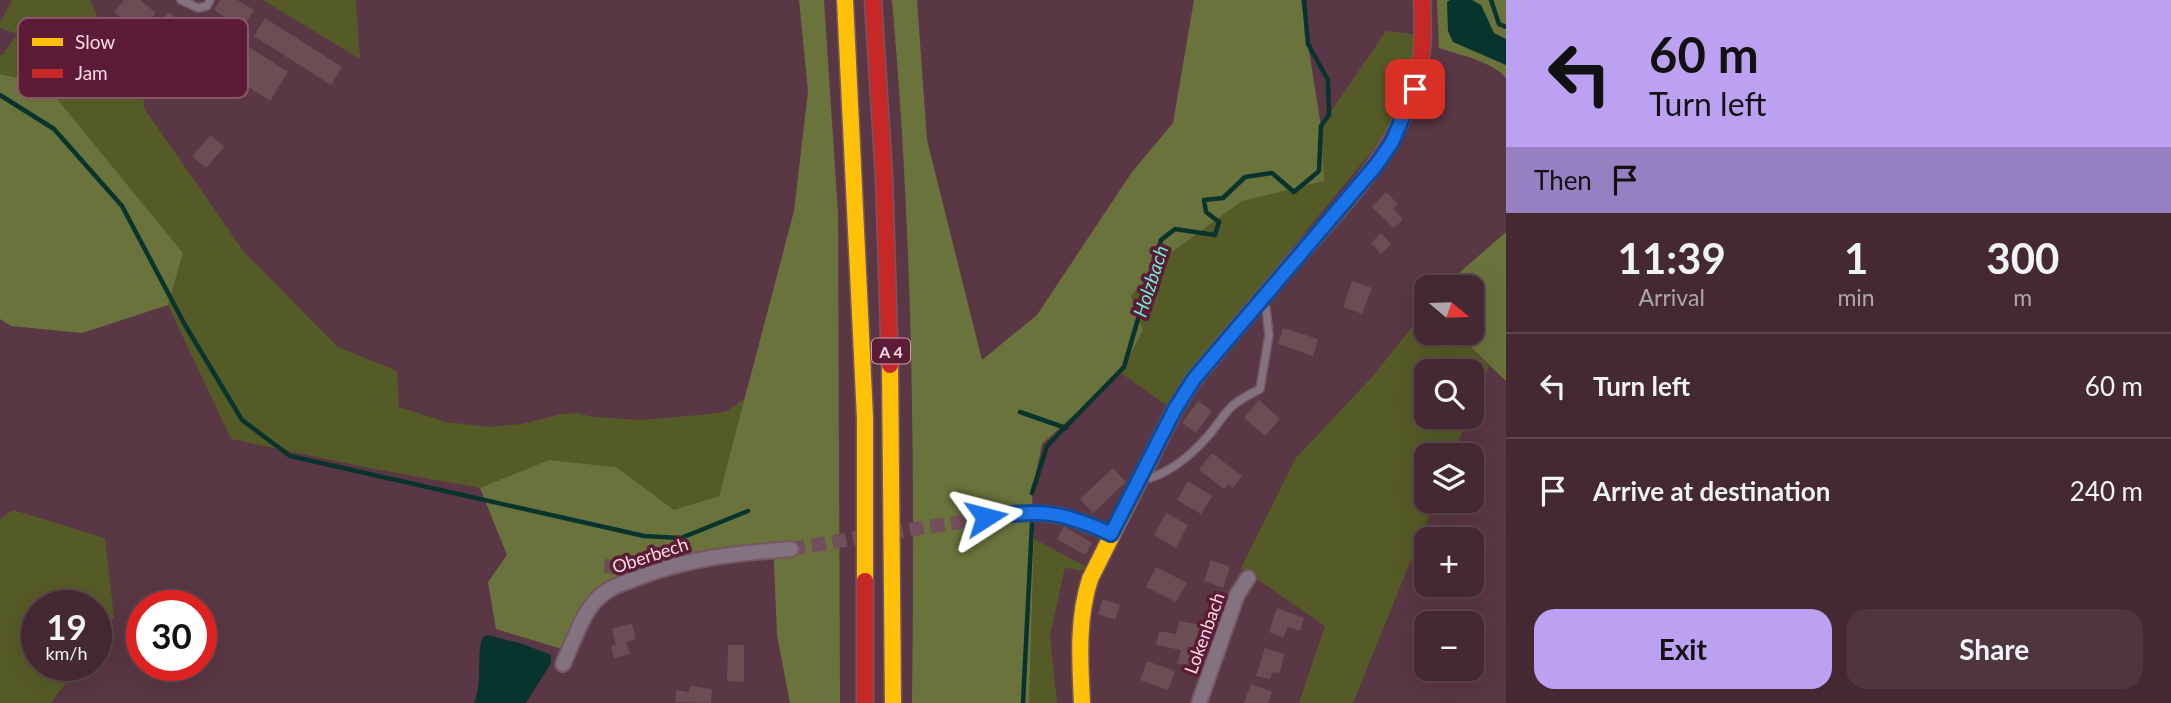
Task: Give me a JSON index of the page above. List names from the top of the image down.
{
  "streets": {
    "main road": ["A 4"],
    "street": ["Oberbech", "Lokenbach"]
  },
  "water": ["Holzbach"],
  "legend": ["Slow", "Jam"],
  "north": "right",
  "page": {
    "turn": ["60 m", "Turn left"],
    "then": "Then",
    "eta": [
      "11:39",
      "Arrival",
      "1",
      "min",
      "300",
      "m"
    ],
    "map_buttons": ["+", "−"],
    "list": [
      {
        "name": "Turn left",
        "value": "60 m"
      },
      {
        "name": "Arrive at destination",
        "value": "240 m"
      }
    ],
    "speed": "19 km/h",
    "limit": "30",
    "buttons": ["Exit", "Share"]
  }
}
